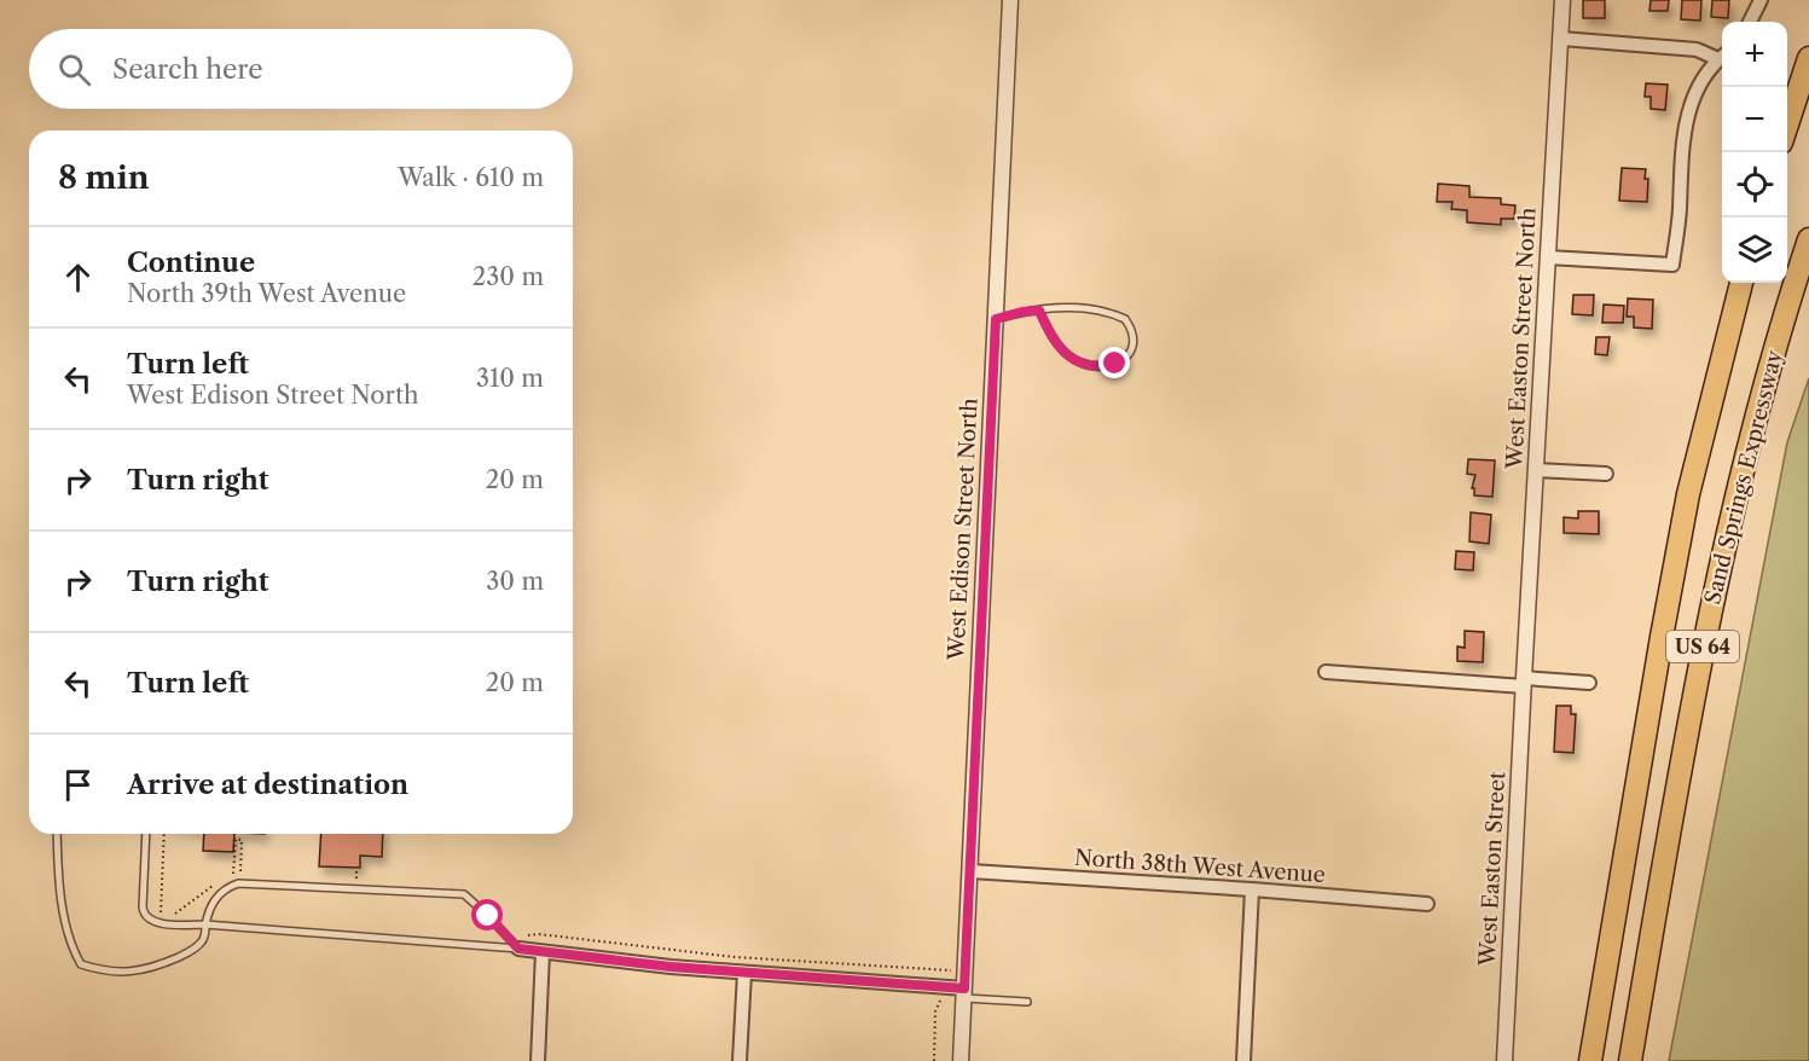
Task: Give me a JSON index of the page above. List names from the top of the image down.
{
  "streets": {
    "highway": ["Sand Springs Expressway", "US 64"],
    "street": [
      "West Easton Street North",
      "West Edison Street North",
      "North 38th West Avenue",
      "West Easton Street"
    ]
  },
  "crossings": [
    ["West Easton Street North", "West Easton Street"],
    ["West Edison Street North", "North 38th West Avenue"]
  ],
  "page": {
    "map_buttons": ["+", "−"],
    "search": "Search here",
    "heading": ["8 min", "Walk · 610 m"],
    "list": [
      ["Continue", "North 39th West Avenue", "230 m"],
      ["Turn left", "West Edison Street North", "310 m"],
      ["Turn right", "20 m"],
      ["Turn right", "30 m"],
      ["Turn left", "20 m"],
      "Arrive at destination"
    ]
  }
}
